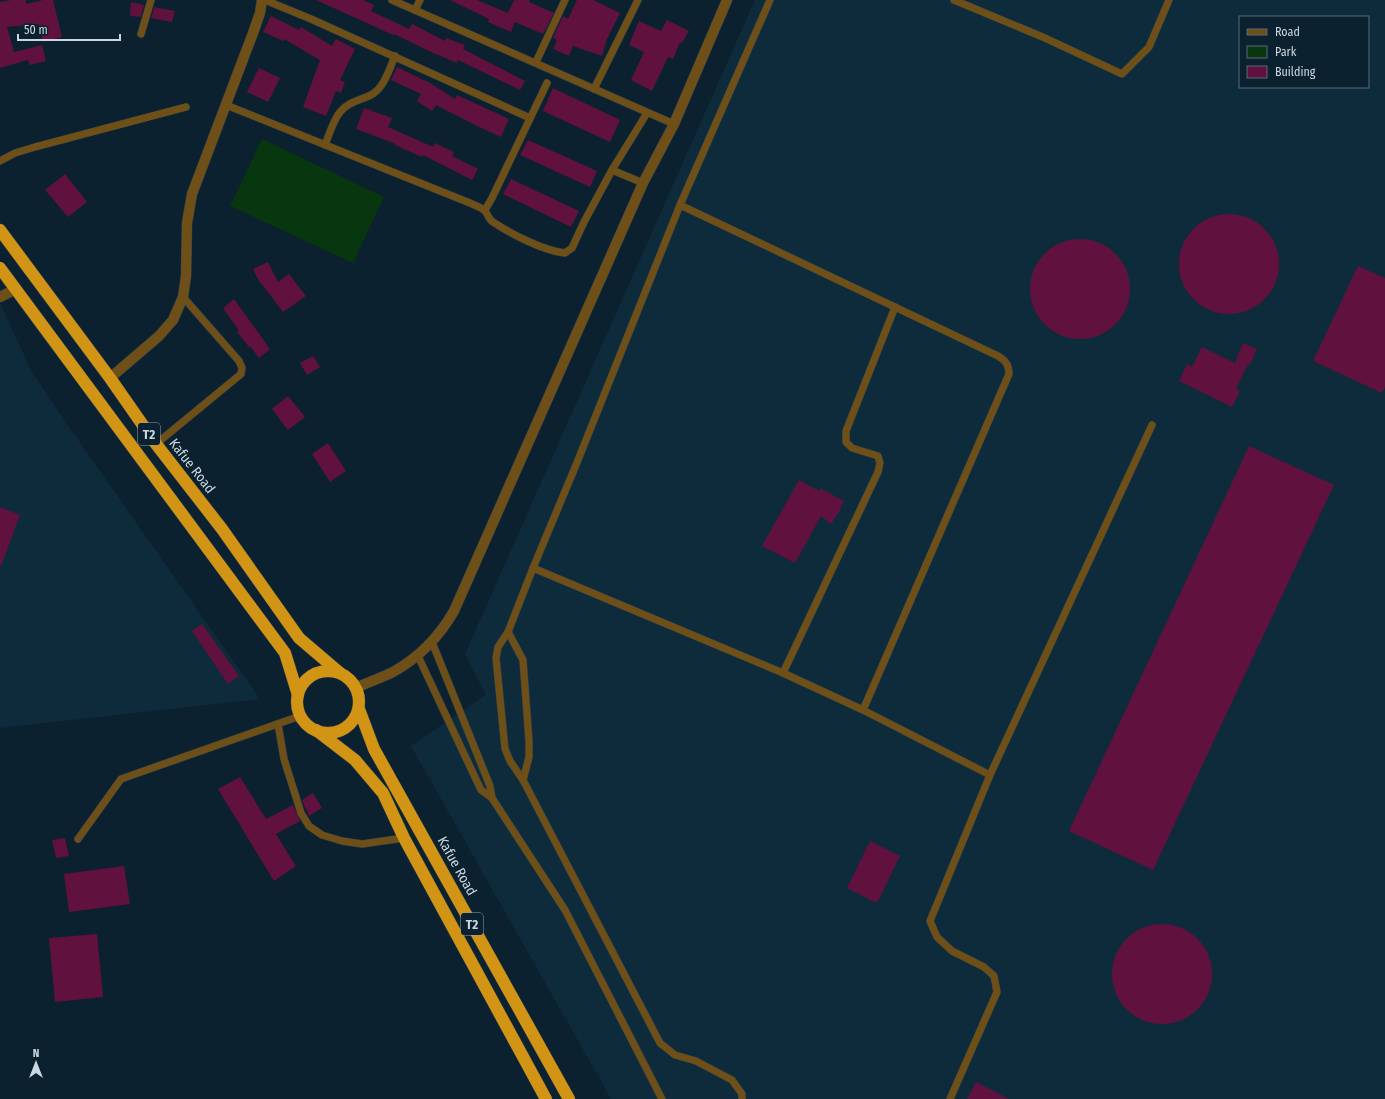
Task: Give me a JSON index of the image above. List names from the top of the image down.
{
  "streets": {
    "highway": ["T2", "Kafue Road"]
  },
  "crossings": [
    ["T2", "Kafue Road"]
  ],
  "legend": ["Road", "Park", "Building"],
  "scale_bar": "50 m",
  "north": "top"
}
